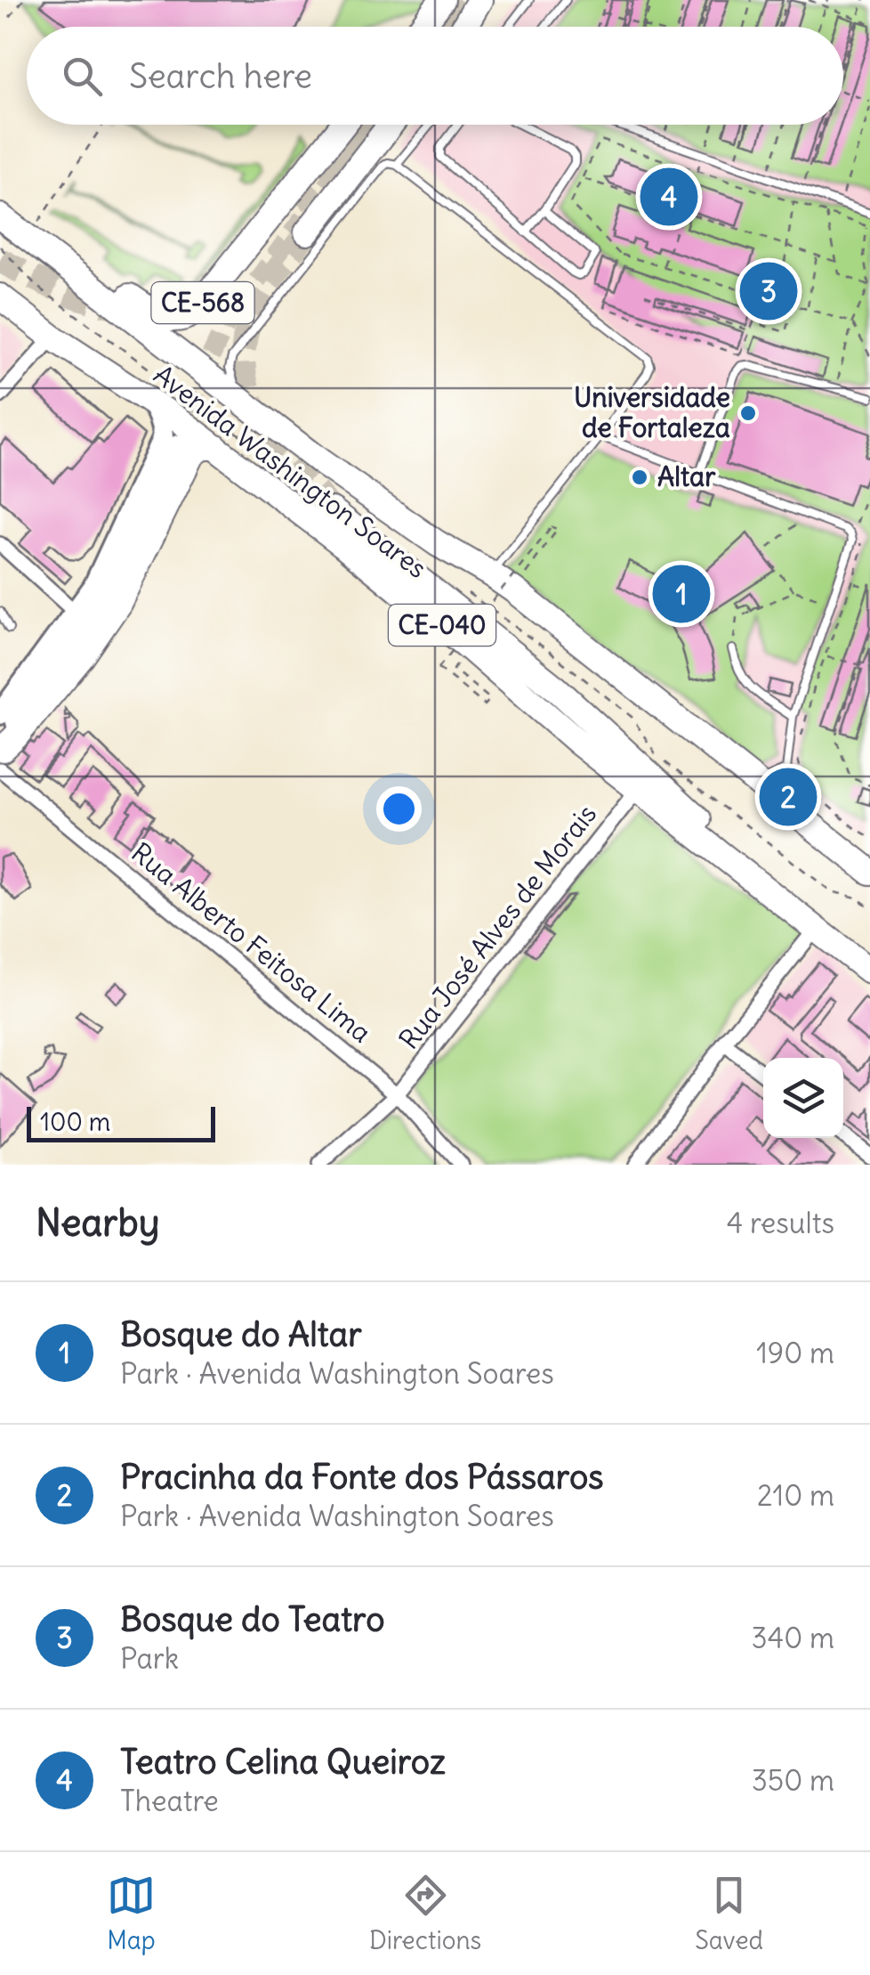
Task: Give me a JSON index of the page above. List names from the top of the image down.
{
  "streets": {
    "highway": ["CE-568", "Avenida Washington Soares", "CE-040"],
    "street": ["Rua José Alves de Morais", "Rua Alberto Feitosa Lima"]
  },
  "crossings": [
    ["Avenida Washington Soares", "Rua José Alves de Morais"],
    ["Rua José Alves de Morais", "Rua Alberto Feitosa Lima"]
  ],
  "places": ["Universidade de Fortaleza", "Altar"],
  "scale_bar": "100 m",
  "page": {
    "search": "Search here",
    "pins": [
      "4",
      "3",
      "1",
      "2"
    ],
    "scale": "100 m",
    "heading": ["Nearby", "4 results"],
    "list": [
      {
        "mark": "1",
        "name": "Bosque do Altar",
        "note": "Park · Avenida Washington Soares",
        "value": "190 m"
      },
      {
        "mark": "2",
        "name": "Pracinha da Fonte dos Pássaros",
        "note": "Park · Avenida Washington Soares",
        "value": "210 m"
      },
      {
        "mark": "3",
        "name": "Bosque do Teatro",
        "note": "Park",
        "value": "340 m"
      },
      {
        "mark": "4",
        "name": "Teatro Celina Queiroz",
        "note": "Theatre",
        "value": "350 m"
      }
    ],
    "nav": ["Map", "Directions", "Saved"]
  }
}
